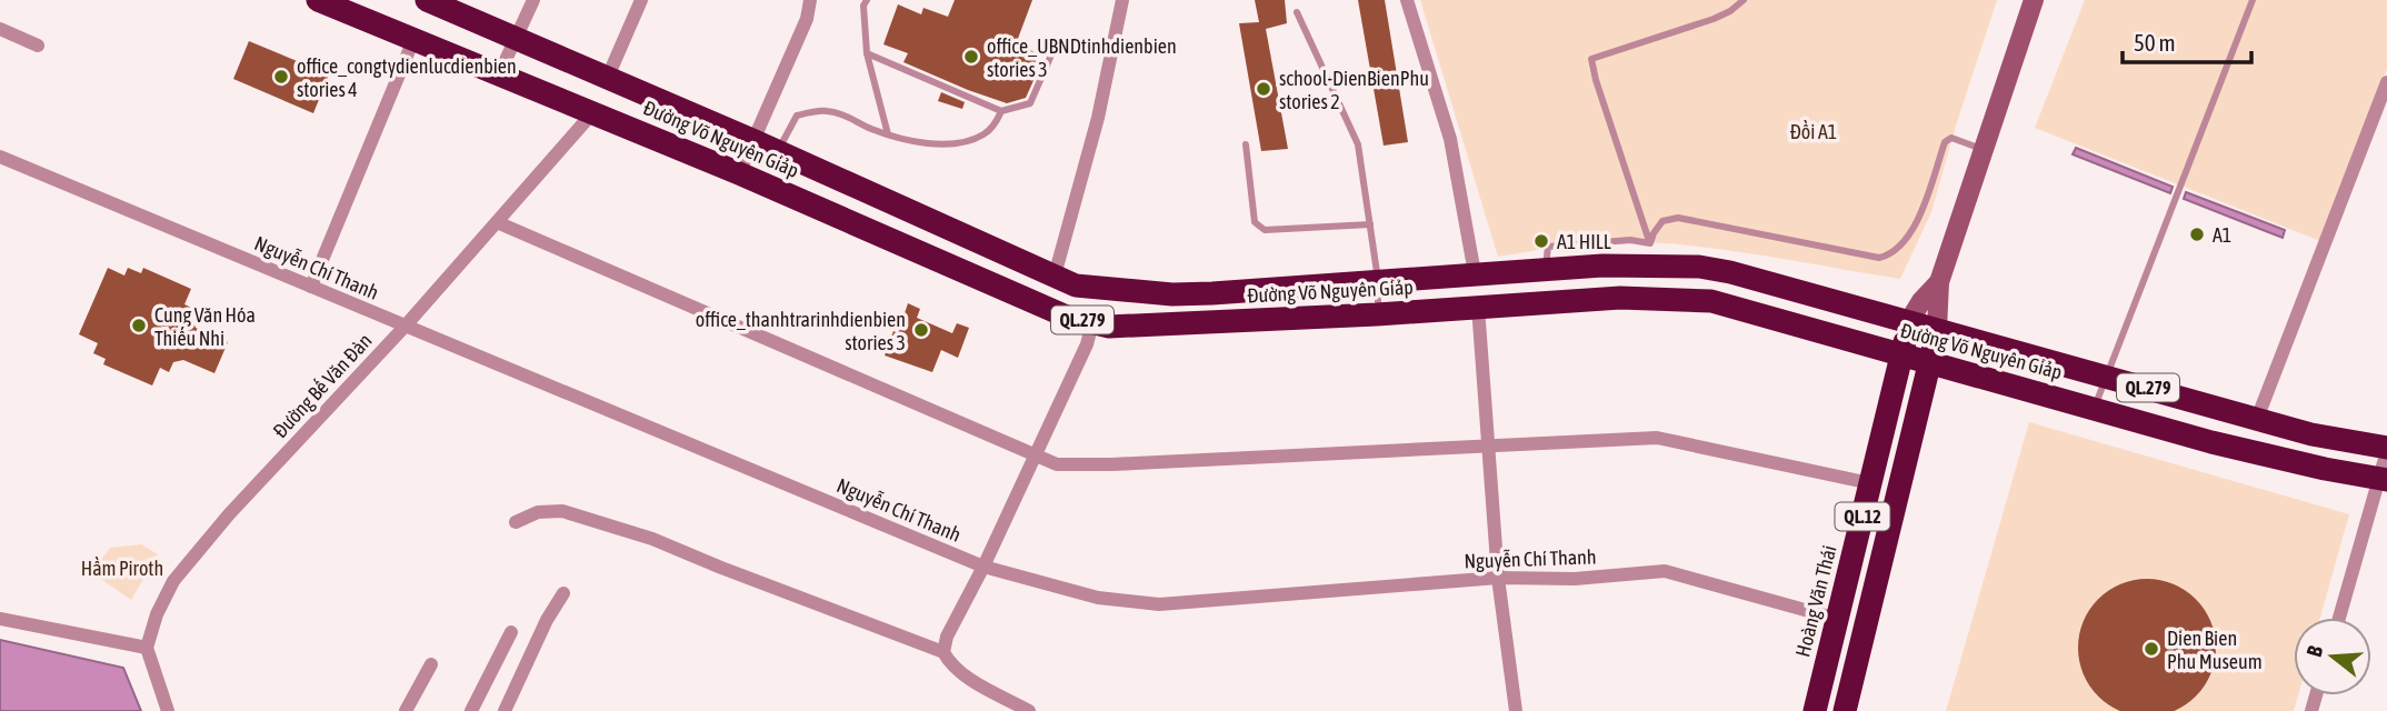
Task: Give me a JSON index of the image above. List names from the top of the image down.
{
  "streets": {
    "highway": [
      "Đường Võ Nguyên Giáp",
      "QL.279",
      "QL.12",
      "Hoàng Văn Thái"
    ],
    "street": ["Nguyễn Chí Thanh", "Đường Bế Văn Đàn"]
  },
  "crossings": [
    ["Đường Võ Nguyên Giáp", "Đường Bế Văn Đàn"],
    ["Đường Võ Nguyên Giáp", "QL.12"],
    ["Đường Võ Nguyên Giáp", "Hoàng Văn Thái"],
    ["Nguyễn Chí Thanh", "Đường Bế Văn Đàn"],
    ["Nguyễn Chí Thanh", "Hoàng Văn Thái"]
  ],
  "parks": ["Đồi A1", "Hầm Piroth"],
  "places": [
    "office_UBNDtinhdienbien stories 3",
    "office_congtydienlucdienbien stories 4",
    "school-DienBienPhu stories 2",
    "A1",
    "A1 HILL",
    "Cung Văn Hóa Thiếu Nhi",
    "office_thanhtrarinhdienbien stories 3",
    "Dien Bien Phu Museum"
  ],
  "scale_bar": "50 m",
  "north": "left"
}
